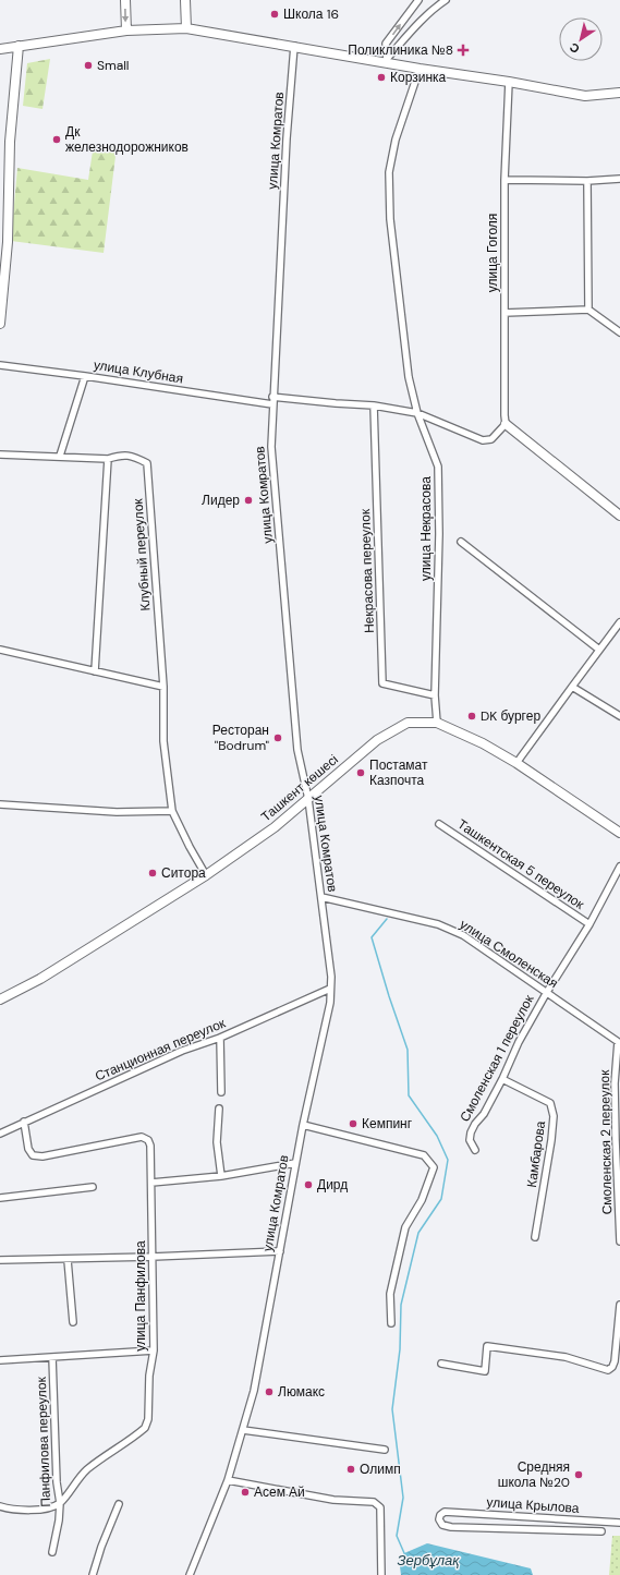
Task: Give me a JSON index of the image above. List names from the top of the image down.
{
  "streets": {
    "main road": ["Ташкент көшесі"],
    "street": [
      "улица Комратов",
      "улица Гоголя",
      "улица Клубная",
      "улица Некрасова",
      "Клубный переулок",
      "Некрасова переулок",
      "Ташкентская 5 переулок",
      "улица Смоленская",
      "Станционная переулок",
      "Смоленская 1 переулок",
      "Смоленская 2 переулок",
      "Камбарова",
      "улица Панфилова",
      "Панфилова переулок",
      "улица Крылова"
    ]
  },
  "crossings": [
    ["улица Комратов", "улица Клубная"],
    ["улица Комратов", "Ташкент көшесі"],
    ["улица Комратов", "улица Смоленская"],
    ["улица Комратов", "Станционная переулок"],
    ["улица Некрасова", "Некрасова переулок"],
    ["улица Некрасова", "Ташкент көшесі"],
    ["Клубный переулок", "Ташкент көшесі"],
    ["Ташкентская 5 переулок", "Смоленская 1 переулок"],
    ["улица Смоленская", "Смоленская 1 переулок"],
    ["улица Смоленская", "Смоленская 2 переулок"],
    ["Станционная переулок", "улица Панфилова"],
    ["Смоленская 1 переулок", "Камбарова"],
    ["улица Панфилова", "Панфилова переулок"]
  ],
  "water": ["Зербұлақ"],
  "places": {
    "other": [
      "Школа 16",
      "Small",
      "Корзинка",
      "Дк железнодорожников",
      "Лидер",
      "DK бургер",
      "Ресторан \"Bodrum\"",
      "Постамат Казпочта",
      "Ситора",
      "Кемпинг",
      "Дирд",
      "Люмакс",
      "Олимп",
      "Средняя школа №20",
      "Асем Ай"
    ],
    "health": ["Поликлиника №8"]
  },
  "north": "bottom left"
}
